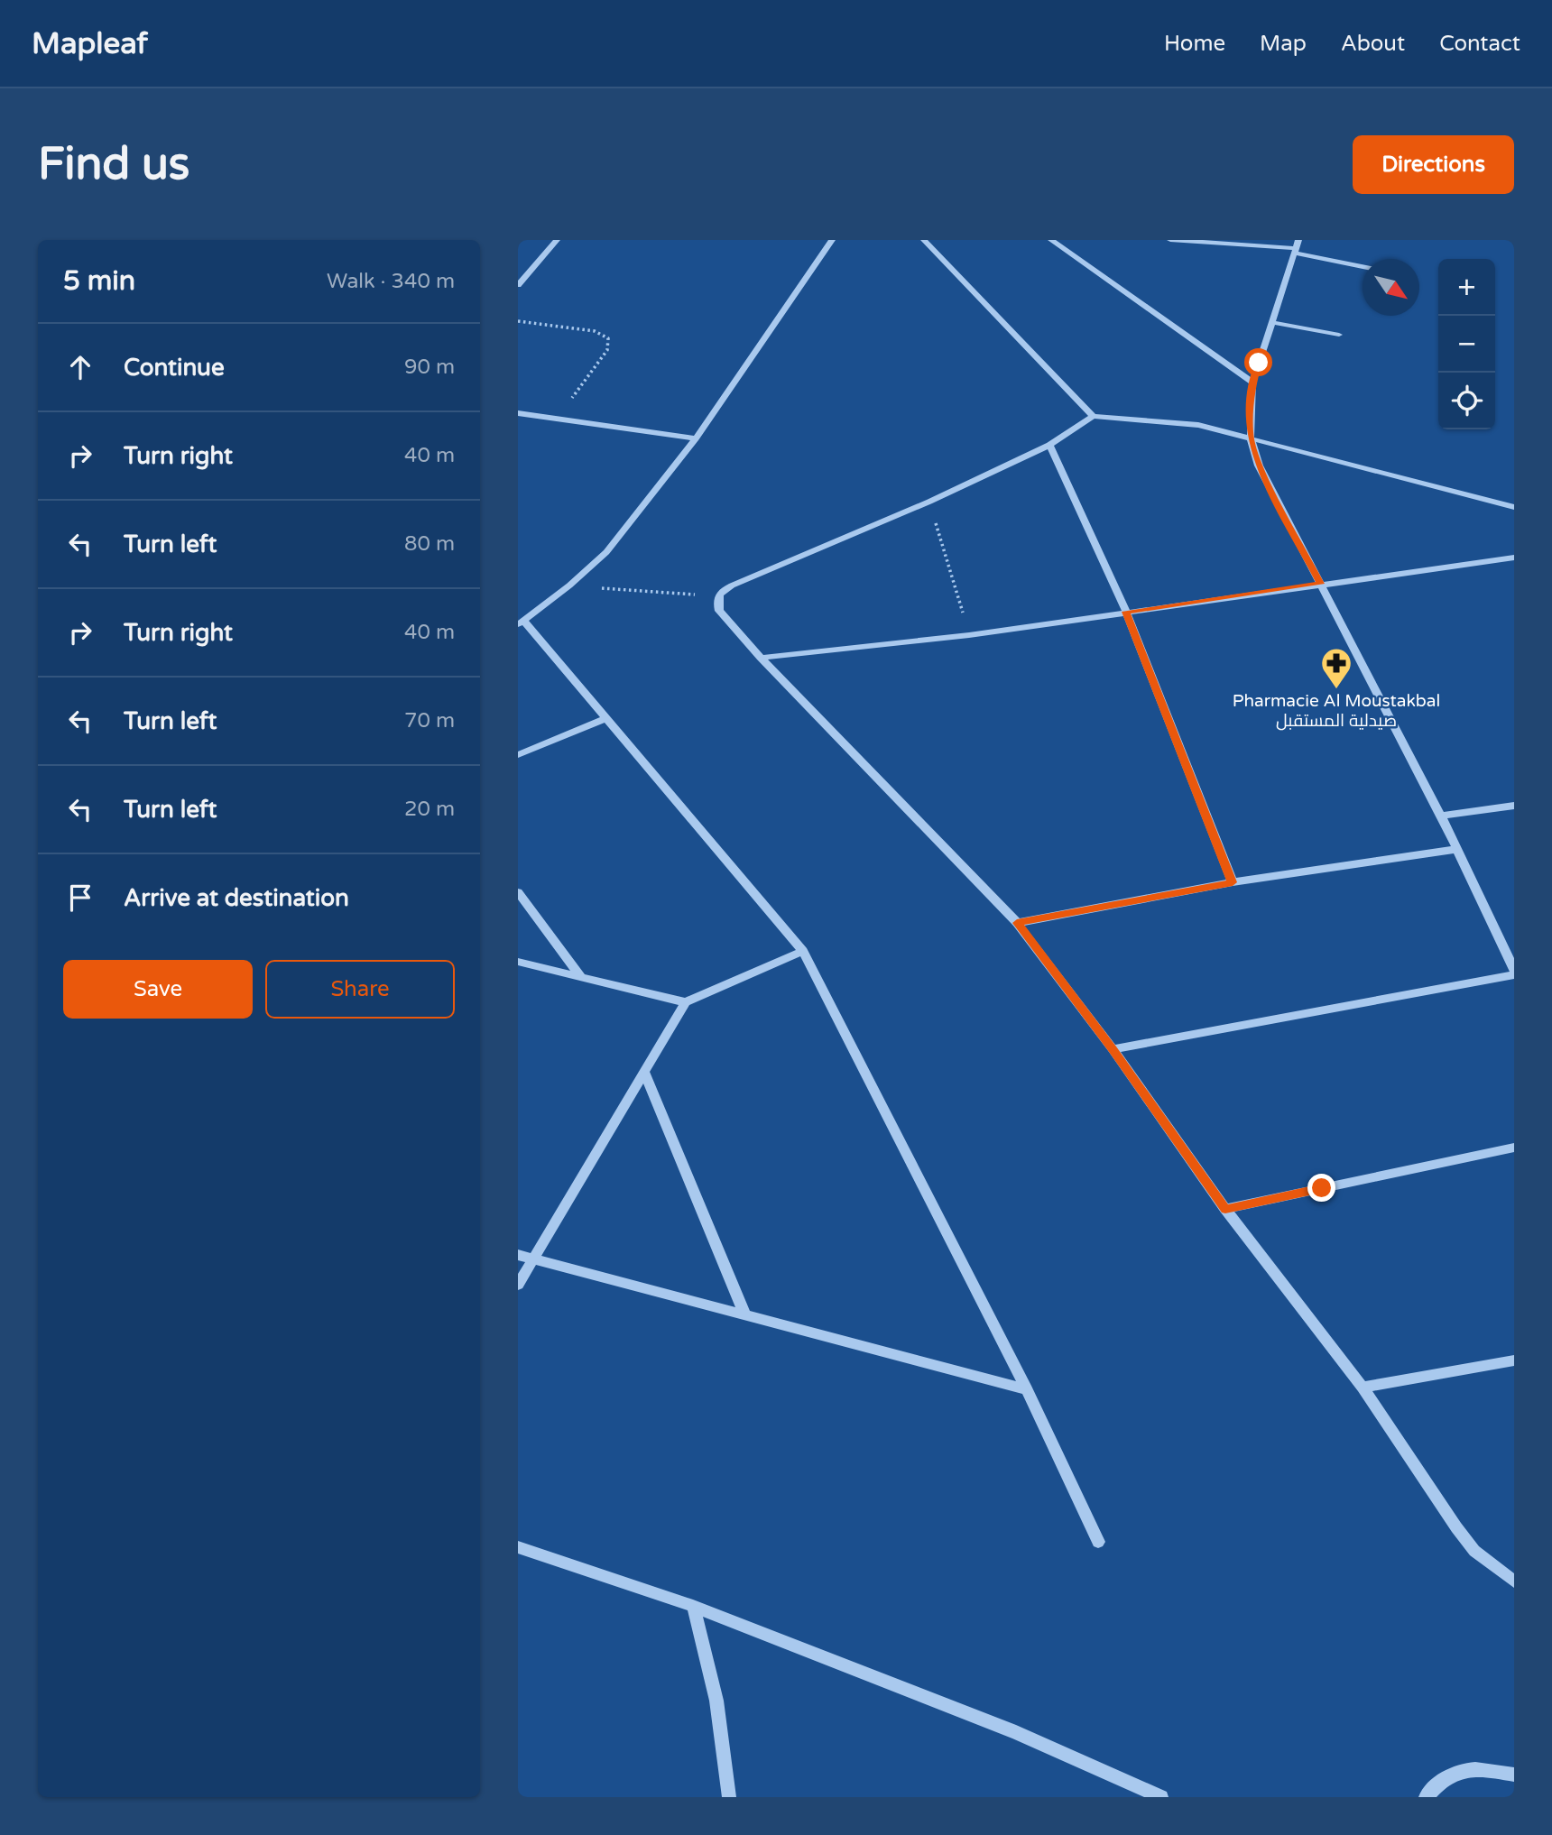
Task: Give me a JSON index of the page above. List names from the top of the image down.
{
  "places": {
    "pharmacy": ["Pharmacie Al Moustakbal صيدلية المستقبل"]
  },
  "north": "bottom right",
  "page": {
    "header": "Mapleaf",
    "nav": [
      "Home",
      "Map",
      "About",
      "Contact"
    ],
    "buttons": [
      "Directions",
      ["Save", "Share"]
    ],
    "title": "Find us",
    "heading": ["5 min", "Walk · 340 m"],
    "map_buttons": ["+", "−"],
    "list": [
      ["Continue", "90 m"],
      ["Turn right", "40 m"],
      ["Turn left", "80 m"],
      ["Turn right", "40 m"],
      ["Turn left", "70 m"],
      ["Turn left", "20 m"],
      "Arrive at destination"
    ]
  }
}
